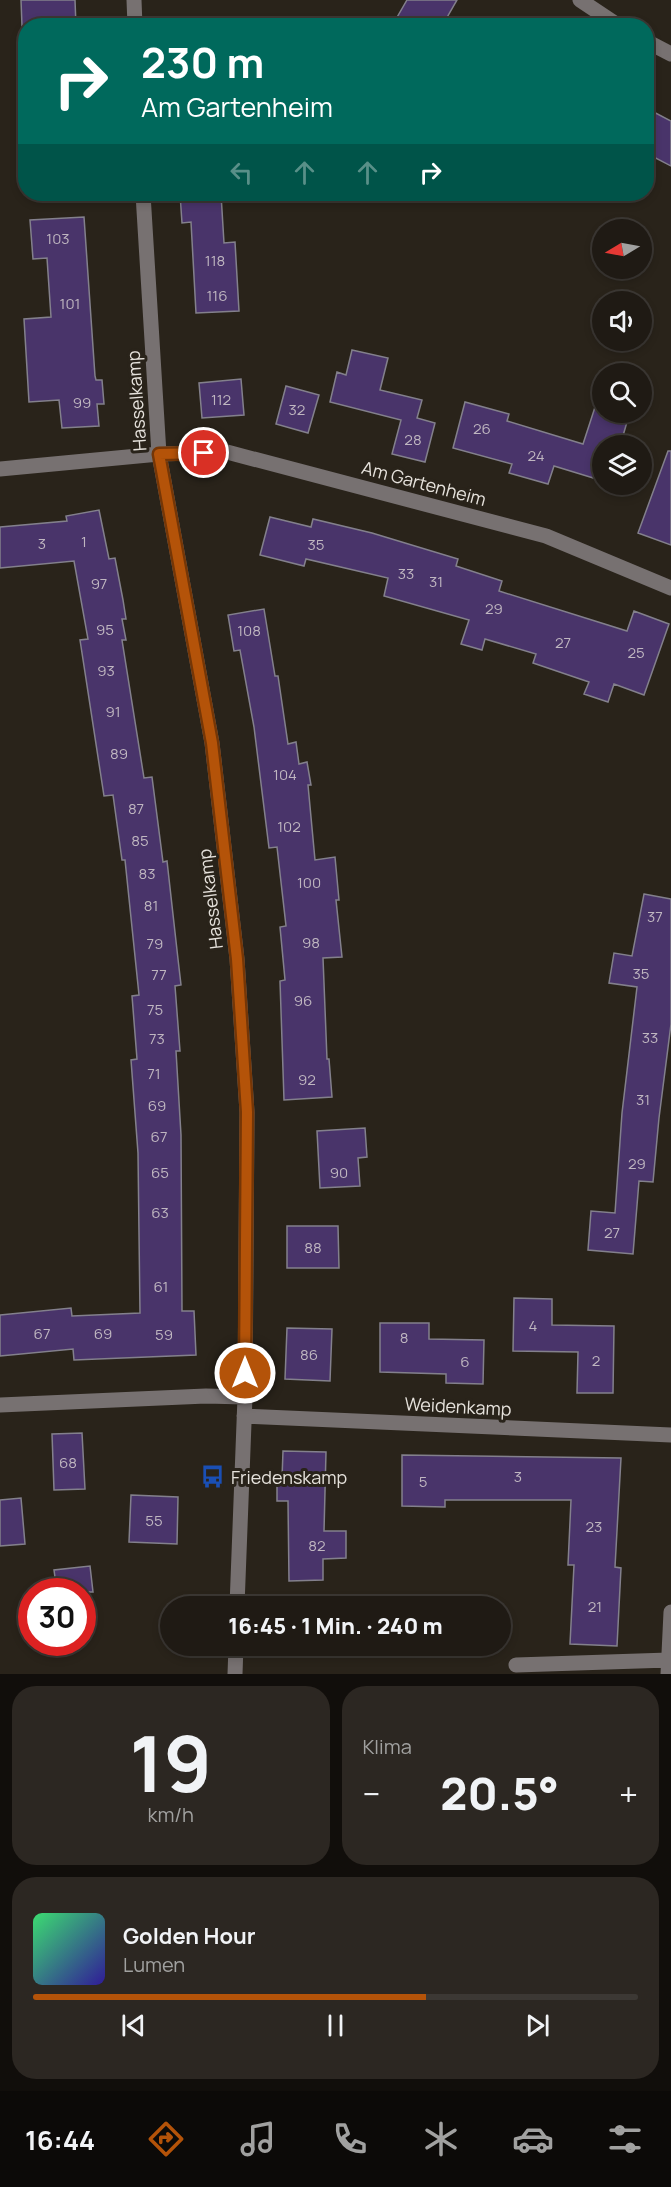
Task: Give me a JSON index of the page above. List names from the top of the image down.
{
  "streets": {
    "street": ["Hasselkamp", "Am Gartenheim", "Weidenkamp"]
  },
  "crossings": [
    ["Hasselkamp", "Am Gartenheim"],
    ["Hasselkamp", "Weidenkamp"]
  ],
  "places": {
    "bus stop": ["Friedenskamp"]
  },
  "house_numbers": [
    "103",
    "118",
    "116",
    "101",
    "112",
    "99",
    "32",
    "26",
    "28",
    "24",
    "1",
    "3",
    "35",
    "33",
    "31",
    "97",
    "29",
    "95",
    "108",
    "27",
    "25",
    "93",
    "91",
    "89",
    "104",
    "87",
    "102",
    "85",
    "83",
    "100",
    "81",
    "37",
    "98",
    "79",
    "35",
    "77",
    "96",
    "75",
    "33",
    "73",
    "71",
    "92",
    "31",
    "69",
    "67",
    "29",
    "65",
    "90",
    "63",
    "27",
    "88",
    "61",
    "4",
    "67",
    "69",
    "59",
    "8",
    "86",
    "2",
    "6",
    "68",
    "3",
    "5",
    "55",
    "23",
    "82",
    "21"
  ],
  "north": "left",
  "page": {
    "turn": ["230 m", "Am Gartenheim"],
    "limit": "30",
    "trip": "16:45 · 1 Min. · 240 m",
    "tile": [
      ["19", "km/h"],
      "Klima"
    ],
    "heat": ["−", "20.5°", "+"],
    "song": ["Golden Hour", "Lumen"],
    "tabs": "16:44"
  }
}
